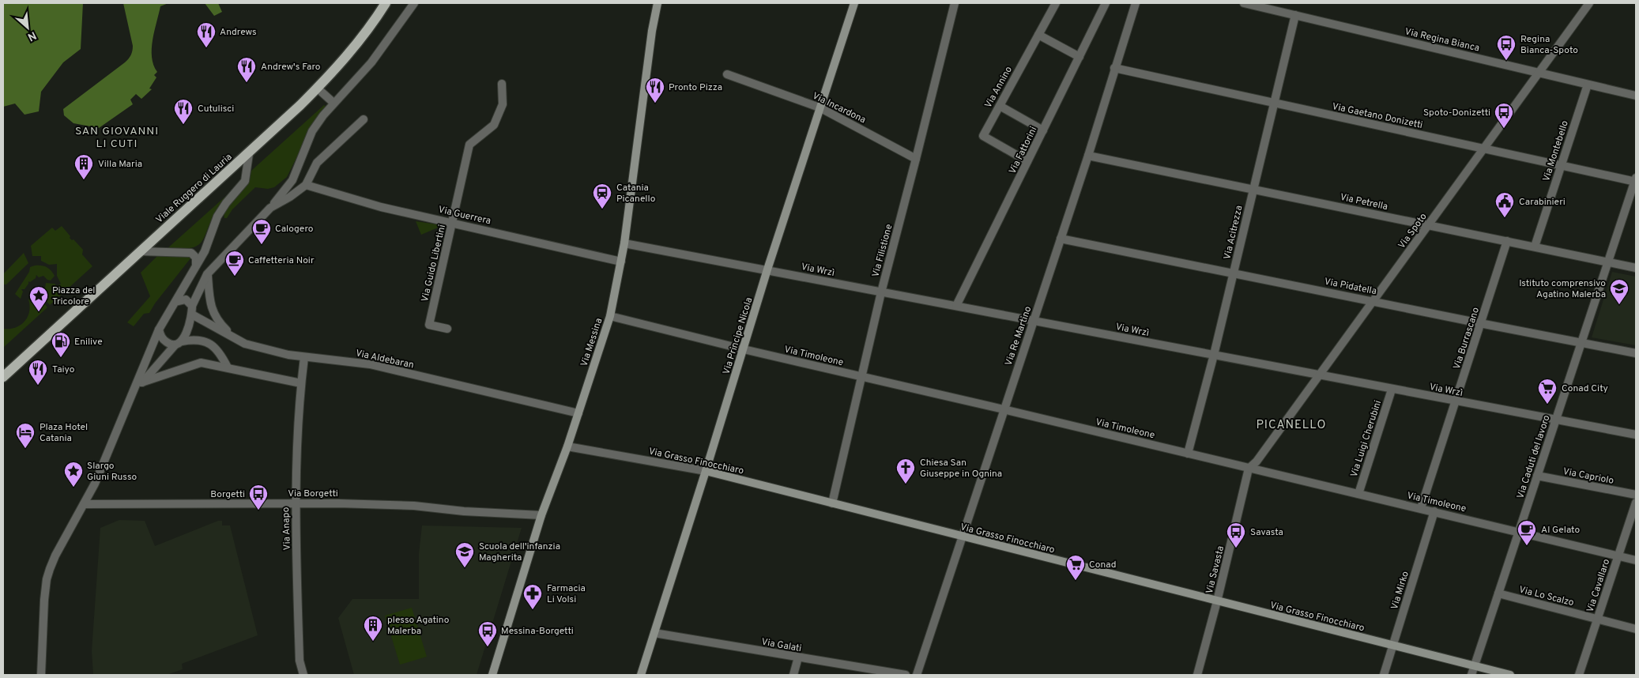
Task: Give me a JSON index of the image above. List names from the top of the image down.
{
  "streets": {
    "main road": [
      "Viale Ruggero di Lauria",
      "Via Principe Nicola",
      "Via Messina",
      "Via Grasso Finocchiaro"
    ],
    "street": [
      "Via Regina Bianca",
      "Via Annino",
      "Via Incardona",
      "Via Gaetano Donizetti",
      "Via Fattorini",
      "Via Montebello",
      "Via Petrella",
      "Via Guerrera",
      "Via Spoto",
      "Via Acitrezza",
      "Via Filistione",
      "Via Guido Libertini",
      "Via Wrzì",
      "Via Pidatella",
      "Via Re Martino",
      "Via Burrascano",
      "Via Timoleone",
      "Via Aldebaran",
      "Via Luigi Cherubini",
      "Via Caduti del lavoro",
      "Via Capriolo",
      "Via Borgetti",
      "Via Anapo",
      "Via Savasta",
      "Via Cavallaro",
      "Via Mirko",
      "Via Lo Scalzo",
      "Via Galati"
    ]
  },
  "crossings": [
    ["Via Regina Bianca", "Via Montebello"],
    ["Via Regina Bianca", "Via Spoto"],
    ["Via Regina Bianca", "Via Acitrezza"],
    ["Via Annino", "Via Fattorini"],
    ["Via Incardona", "Via Filistione"],
    ["Via Incardona", "Via Principe Nicola"],
    ["Via Gaetano Donizetti", "Via Montebello"],
    ["Via Gaetano Donizetti", "Via Spoto"],
    ["Via Gaetano Donizetti", "Via Acitrezza"],
    ["Via Gaetano Donizetti", "Via Re Martino"],
    ["Via Gaetano Donizetti", "Via Caduti del lavoro"],
    ["Via Fattorini", "Via Wrzì"],
    ["Via Montebello", "Via Petrella"],
    ["Via Petrella", "Via Spoto"],
    ["Via Petrella", "Via Acitrezza"],
    ["Via Petrella", "Via Re Martino"],
    ["Via Petrella", "Via Burrascano"],
    ["Via Petrella", "Via Caduti del lavoro"],
    ["Via Guerrera", "Via Guido Libertini"],
    ["Via Guerrera", "Via Messina"],
    ["Via Spoto", "Via Wrzì"],
    ["Via Spoto", "Via Pidatella"],
    ["Via Spoto", "Via Timoleone"],
    ["Via Spoto", "Via Savasta"],
    ["Via Acitrezza", "Via Wrzì"],
    ["Via Acitrezza", "Via Pidatella"],
    ["Via Acitrezza", "Via Timoleone"],
    ["Via Filistione", "Via Wrzì"],
    ["Via Filistione", "Via Timoleone"],
    ["Via Filistione", "Via Grasso Finocchiaro"],
    ["Via Wrzì", "Via Principe Nicola"],
    ["Via Wrzì", "Via Re Martino"],
    ["Via Wrzì", "Via Burrascano"],
    ["Via Wrzì", "Via Messina"],
    ["Via Wrzì", "Via Luigi Cherubini"],
    ["Via Wrzì", "Via Caduti del lavoro"],
    ["Via Pidatella", "Via Re Martino"],
    ["Via Pidatella", "Via Burrascano"],
    ["Via Pidatella", "Via Caduti del lavoro"],
    ["Via Principe Nicola", "Via Timoleone"],
    ["Via Principe Nicola", "Via Grasso Finocchiaro"],
    ["Via Principe Nicola", "Via Galati"],
    ["Via Re Martino", "Via Timoleone"],
    ["Via Re Martino", "Via Grasso Finocchiaro"],
    ["Via Burrascano", "Via Timoleone"],
    ["Via Messina", "Via Timoleone"],
    ["Via Messina", "Via Aldebaran"],
    ["Via Messina", "Via Grasso Finocchiaro"],
    ["Via Messina", "Via Borgetti"],
    ["Via Timoleone", "Via Luigi Cherubini"],
    ["Via Timoleone", "Via Caduti del lavoro"],
    ["Via Timoleone", "Via Savasta"],
    ["Via Timoleone", "Via Cavallaro"],
    ["Via Timoleone", "Via Mirko"],
    ["Via Aldebaran", "Via Anapo"],
    ["Via Caduti del lavoro", "Via Grasso Finocchiaro"],
    ["Via Caduti del lavoro", "Via Capriolo"],
    ["Via Caduti del lavoro", "Via Lo Scalzo"],
    ["Via Grasso Finocchiaro", "Via Savasta"],
    ["Via Grasso Finocchiaro", "Via Mirko"],
    ["Via Borgetti", "Via Anapo"],
    ["Via Cavallaro", "Via Lo Scalzo"]
  ],
  "districts": ["SAN GIOVANNI LI CUTI", "PICANELLO"],
  "places": {
    "restaurant": [
      "Andrews",
      "Andrew's Faro",
      "Pronto Pizza",
      "Cutulisci",
      "Taiyo"
    ],
    "bus stop": [
      "Regina Bianca-Spoto",
      "Spoto-Donizetti",
      "Borgetti",
      "Savasta",
      "Messina-Borgetti"
    ],
    "building": ["Villa Maria", "plesso Agatino Malerba"],
    "station": ["Catania Picanello"],
    "public building": ["Carabinieri"],
    "cafe": ["Calogero", "Caffetteria Noir", "Al Gelato"],
    "school or university": ["Istituto comprensivo Agatino Malerba", "Scuola dell'infanzia Magherita"],
    "place": ["Piazza del Tricolore", "Slargo Giuni Russo"],
    "fuel station": ["Enilive"],
    "supermarket": ["Conad City", "Conad"],
    "hotel": ["Plaza Hotel Catania"],
    "church": ["Chiesa San Giuseppe in Ognina"],
    "pharmacy": ["Farmacia Li Volsi"]
  },
  "north": "bottom right"
}
